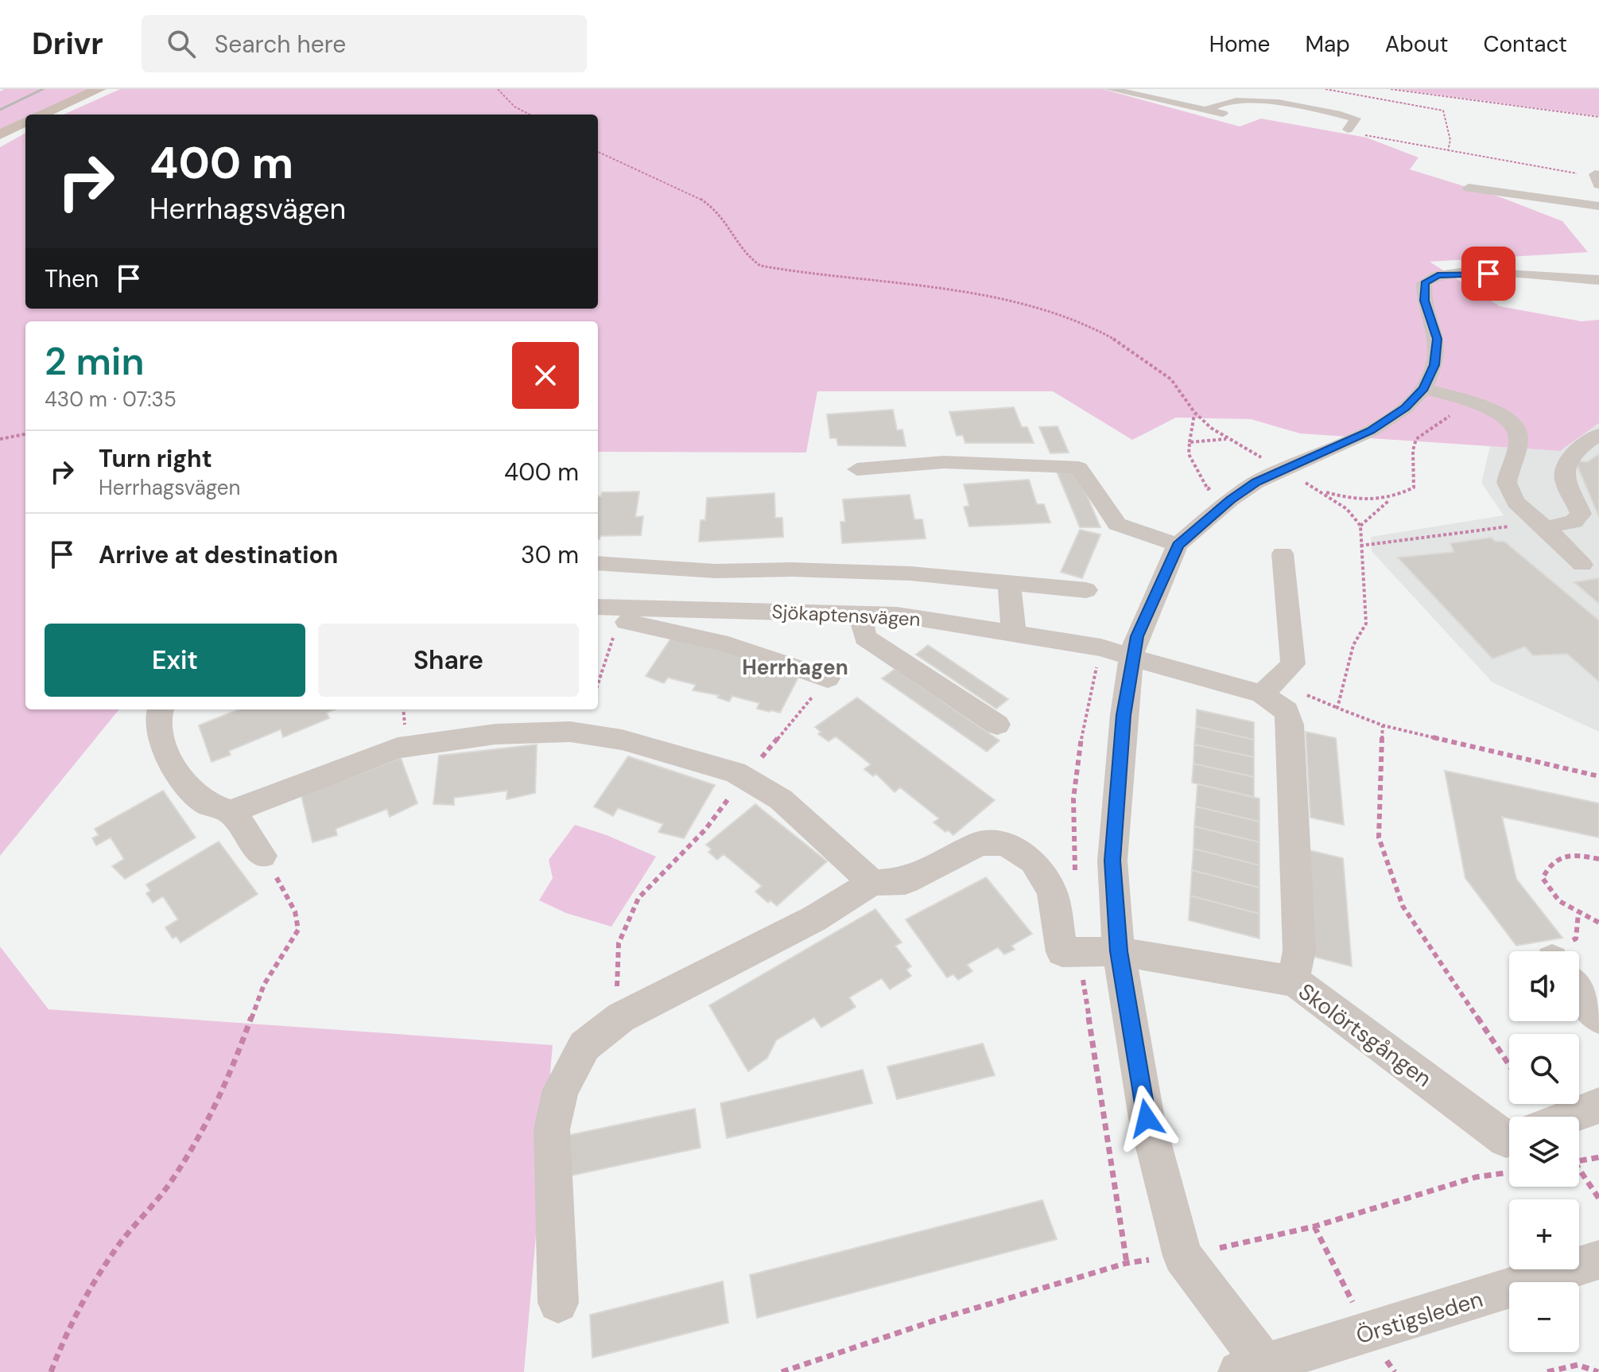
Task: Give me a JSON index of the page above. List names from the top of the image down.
{
  "streets": {
    "street": ["Sjökaptensvägen", "Skolörtsgången", "Örstigsleden"]
  },
  "districts": ["Herrhagen"],
  "page": {
    "header": "Drivr",
    "search": "Search here",
    "nav": [
      "Home",
      "Map",
      "About",
      "Contact"
    ],
    "turn": ["400 m", "Herrhagsvägen"],
    "then": "Then",
    "heading": ["2 min", "430 m · 07:35"],
    "list": [
      {
        "name": "Turn right",
        "note": "Herrhagsvägen",
        "value": "400 m"
      },
      {
        "name": "Arrive at destination",
        "value": "30 m"
      }
    ],
    "buttons": ["Exit", "Share"],
    "map_buttons": ["+", "−"]
  }
}
